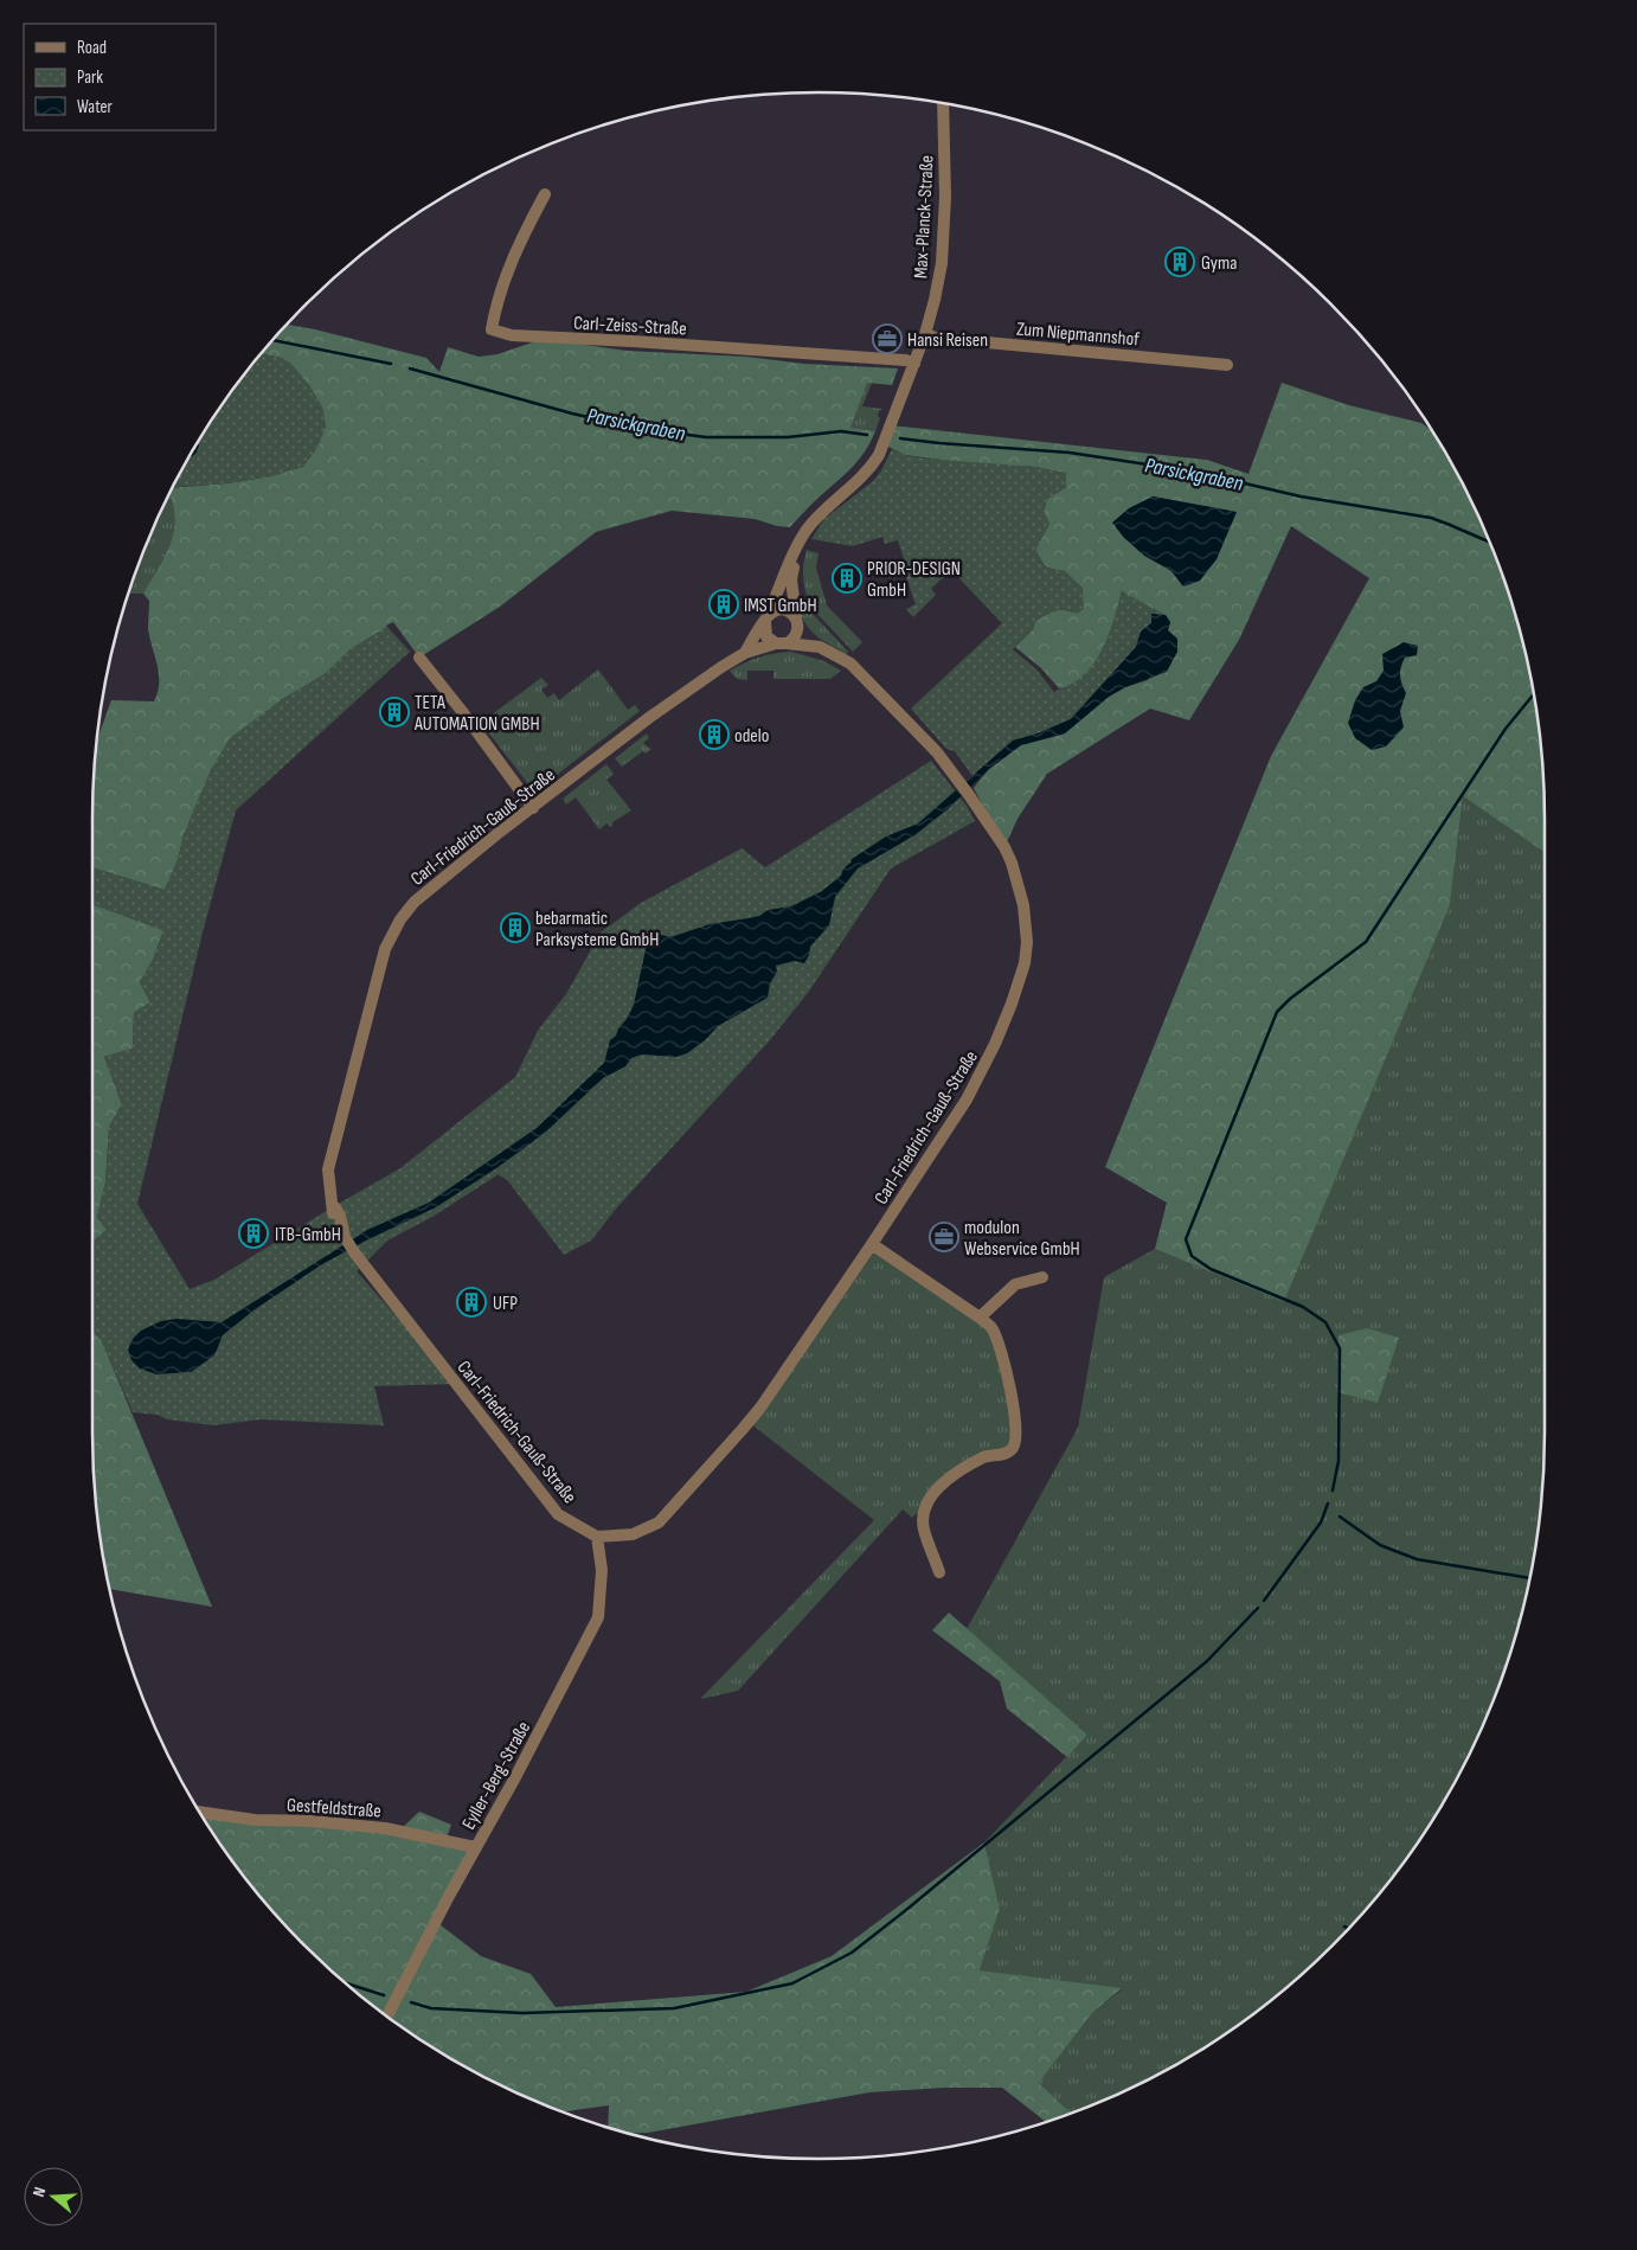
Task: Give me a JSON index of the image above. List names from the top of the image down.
{
  "streets": {
    "street": [
      "Max-Planck-Straße",
      "Carl-Zeiss-Straße",
      "Zum Niepmannshof",
      "Carl-Friedrich-Gauß-Straße",
      "Eyller-Berg-Straße",
      "Gestfeldstraße"
    ]
  },
  "crossings": [
    ["Max-Planck-Straße", "Carl-Zeiss-Straße"],
    ["Max-Planck-Straße", "Zum Niepmannshof"],
    ["Max-Planck-Straße", "Carl-Friedrich-Gauß-Straße"],
    ["Carl-Friedrich-Gauß-Straße", "Eyller-Berg-Straße"],
    ["Eyller-Berg-Straße", "Gestfeldstraße"]
  ],
  "water": ["Parsickgraben"],
  "places": {
    "building": [
      "Gyma",
      "PRIOR-DESIGN GmbH",
      "IMST GmbH",
      "TETA AUTOMATION GMBH",
      "odelo",
      "bebarmatic Parksysteme GmbH",
      "ITB-GmbH",
      "UFP"
    ],
    "office": ["Hansi Reisen", "modulon Webservice GmbH"]
  },
  "legend": ["Road", "Park", "Water"],
  "north": "left"
}
